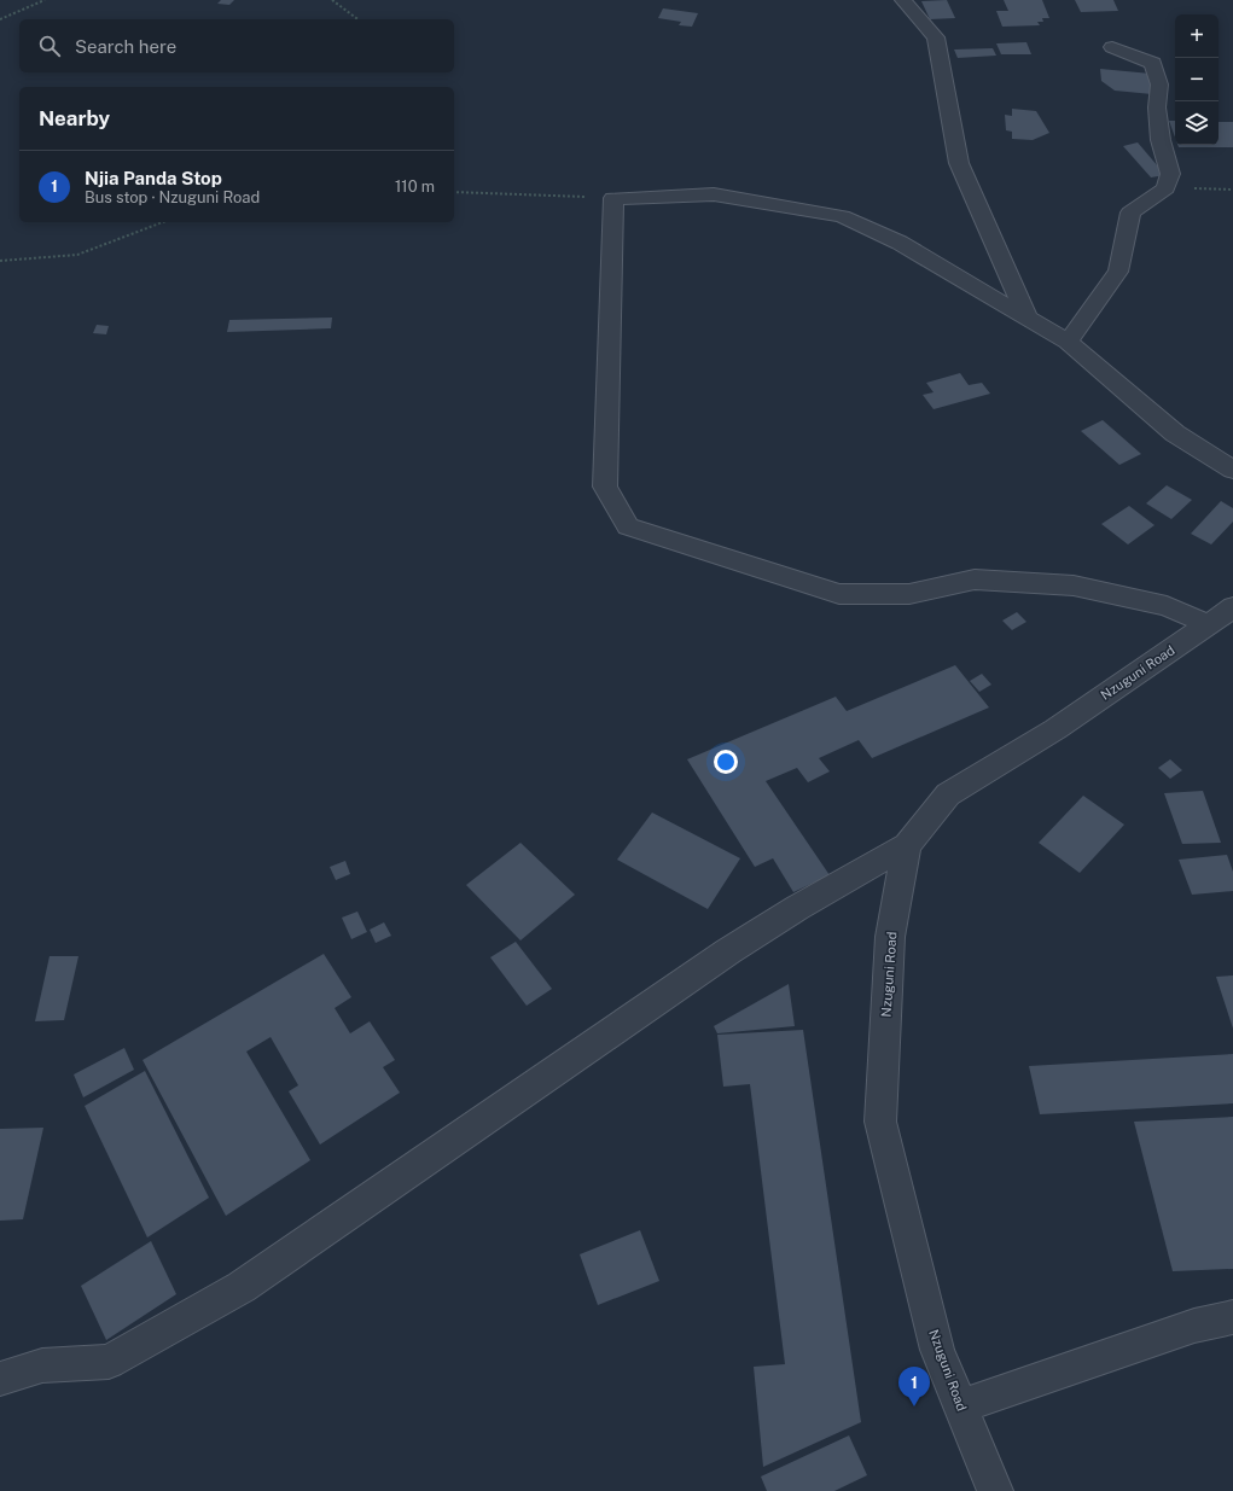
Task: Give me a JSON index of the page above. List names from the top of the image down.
{
  "streets": {
    "street": ["Nzuguni Road"]
  },
  "page": {
    "map_buttons": ["+", "−"],
    "search": "Search here",
    "heading": "Nearby",
    "list": [
      {
        "mark": "1",
        "name": "Njia Panda Stop",
        "note": "Bus stop · Nzuguni Road",
        "value": "110 m"
      }
    ],
    "pins": "1"
  }
}
